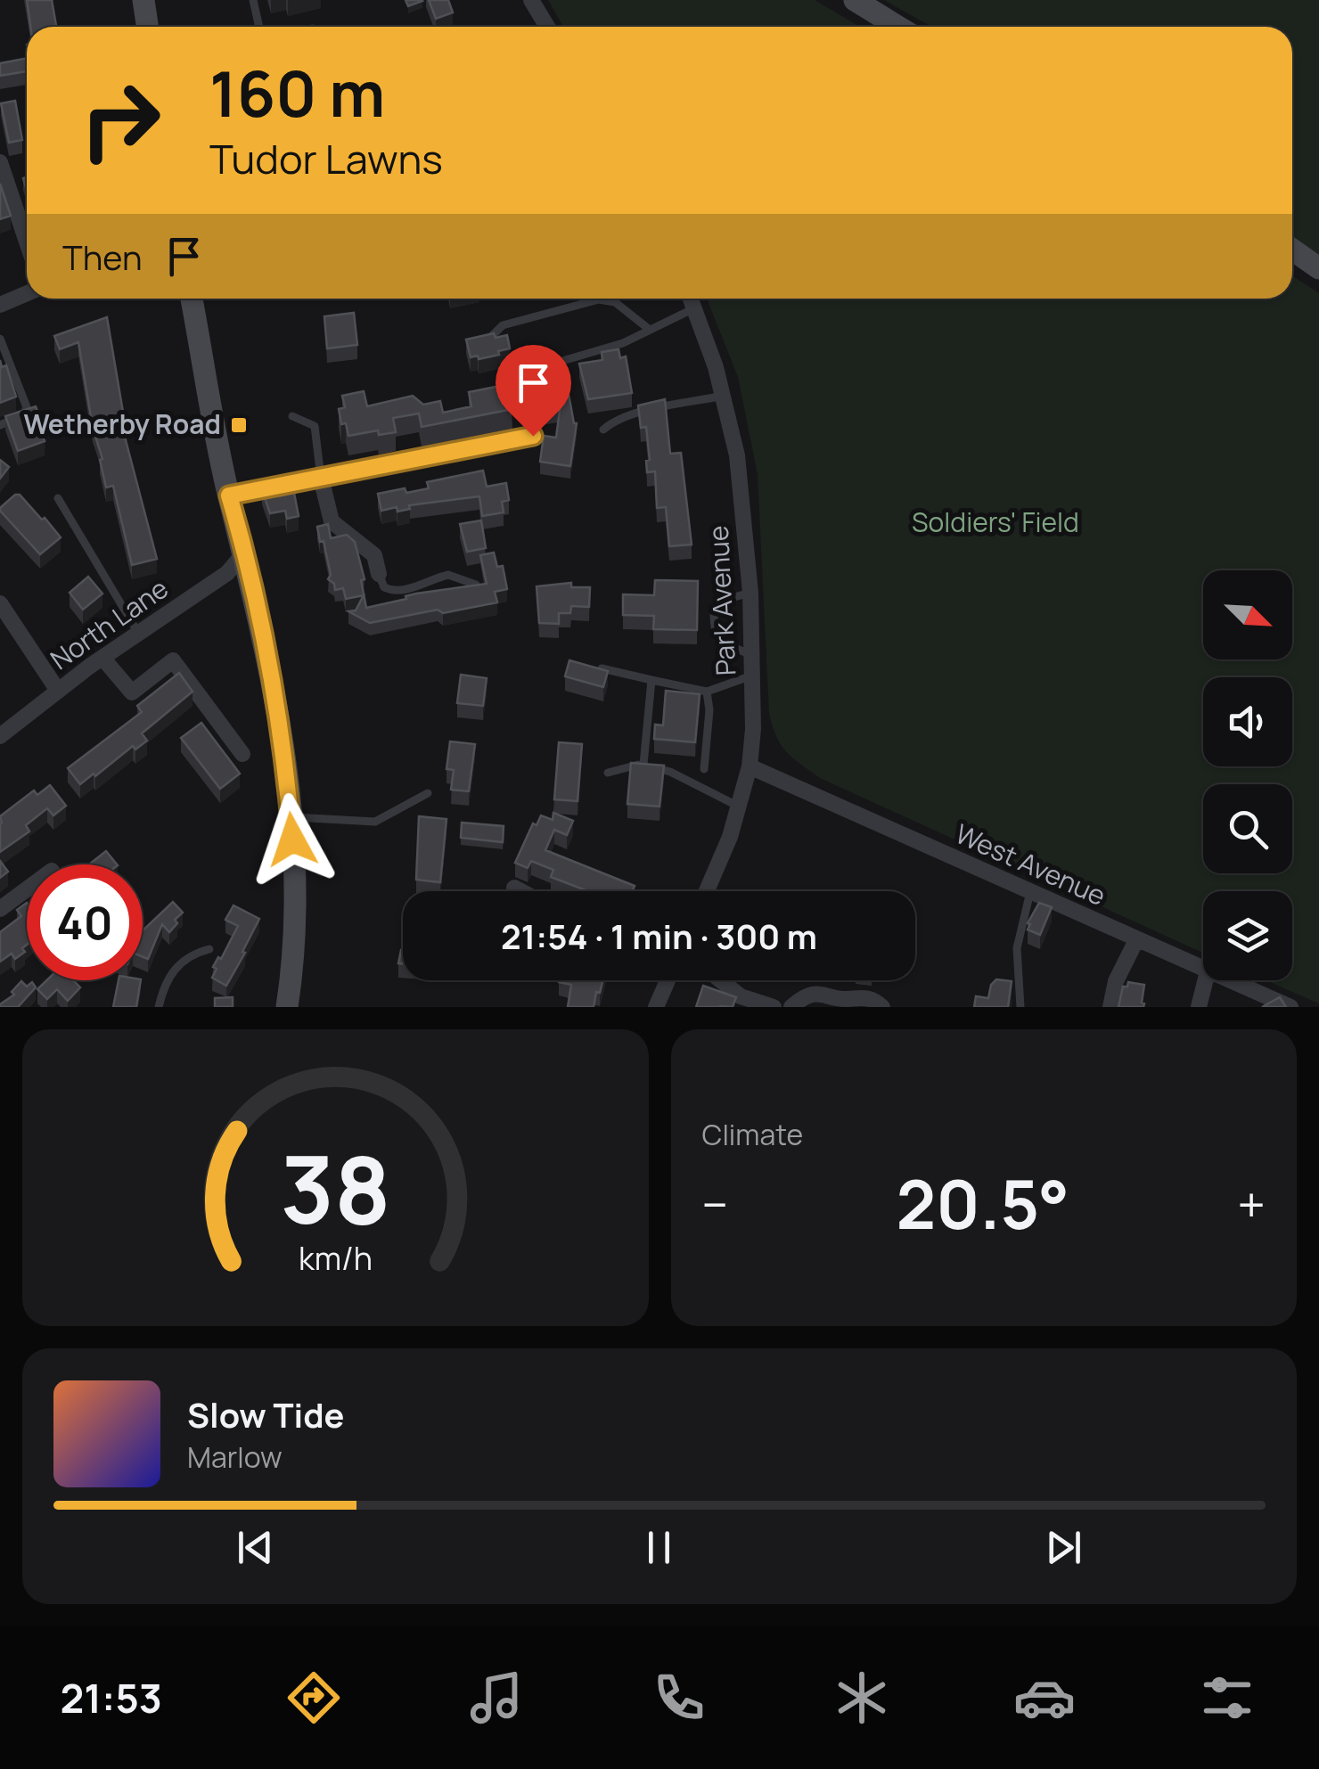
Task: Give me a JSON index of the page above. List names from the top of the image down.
{
  "streets": {
    "street": ["Park Avenue", "North Lane", "West Avenue"]
  },
  "crossings": [
    ["Park Avenue", "West Avenue"]
  ],
  "parks": ["Soldiers' Field"],
  "places": {
    "transit": ["Wetherby Road"]
  },
  "north": "bottom right",
  "page": {
    "turn": ["160 m", "Tudor Lawns"],
    "then": "Then",
    "limit": "40",
    "trip": "21:54 · 1 min · 300 m",
    "tile": "Climate",
    "heat": ["−", "20.5°", "+"],
    "song": ["Slow Tide", "Marlow"],
    "tabs": "21:53",
    "gauge": ["38", "km/h"]
  }
}
